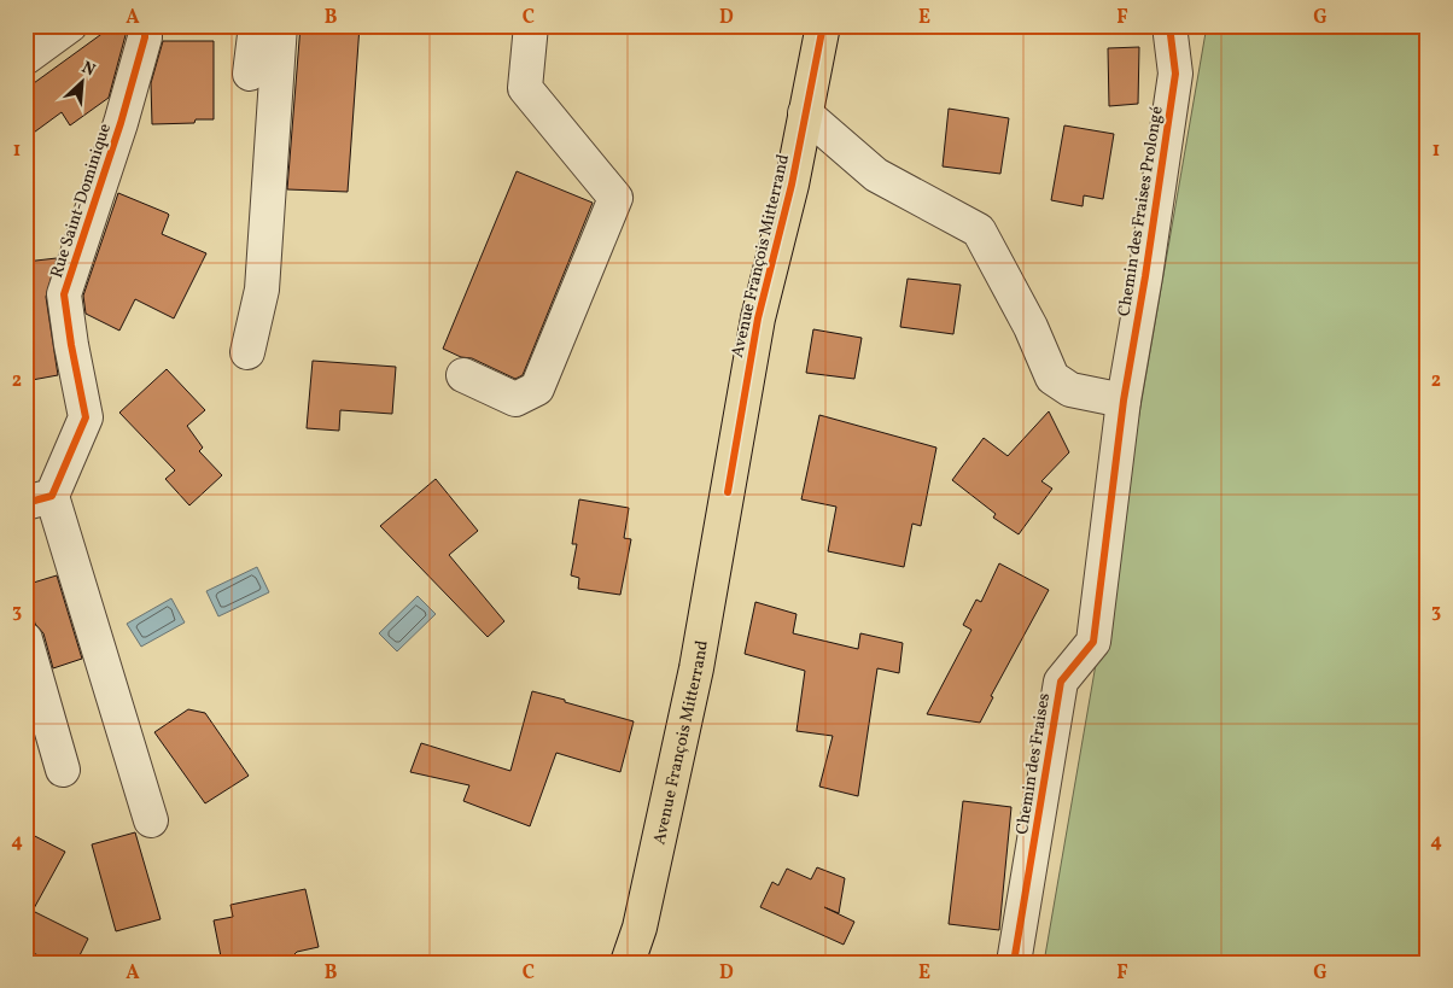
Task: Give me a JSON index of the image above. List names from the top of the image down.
{
  "streets": {
    "main road": ["Avenue François Mitterrand"],
    "street": ["Rue Saint-Dominique", "Chemin des Fraises Prolongé", "Chemin des Fraises"]
  },
  "crossings": [
    ["Chemin des Fraises Prolongé", "Chemin des Fraises"]
  ],
  "north": "top right",
  "grid": {
    "columns": [
      "A",
      "B",
      "C",
      "D",
      "E",
      "F",
      "G"
    ],
    "rows": [
      "1",
      "2",
      "3",
      "4"
    ]
  }
}
